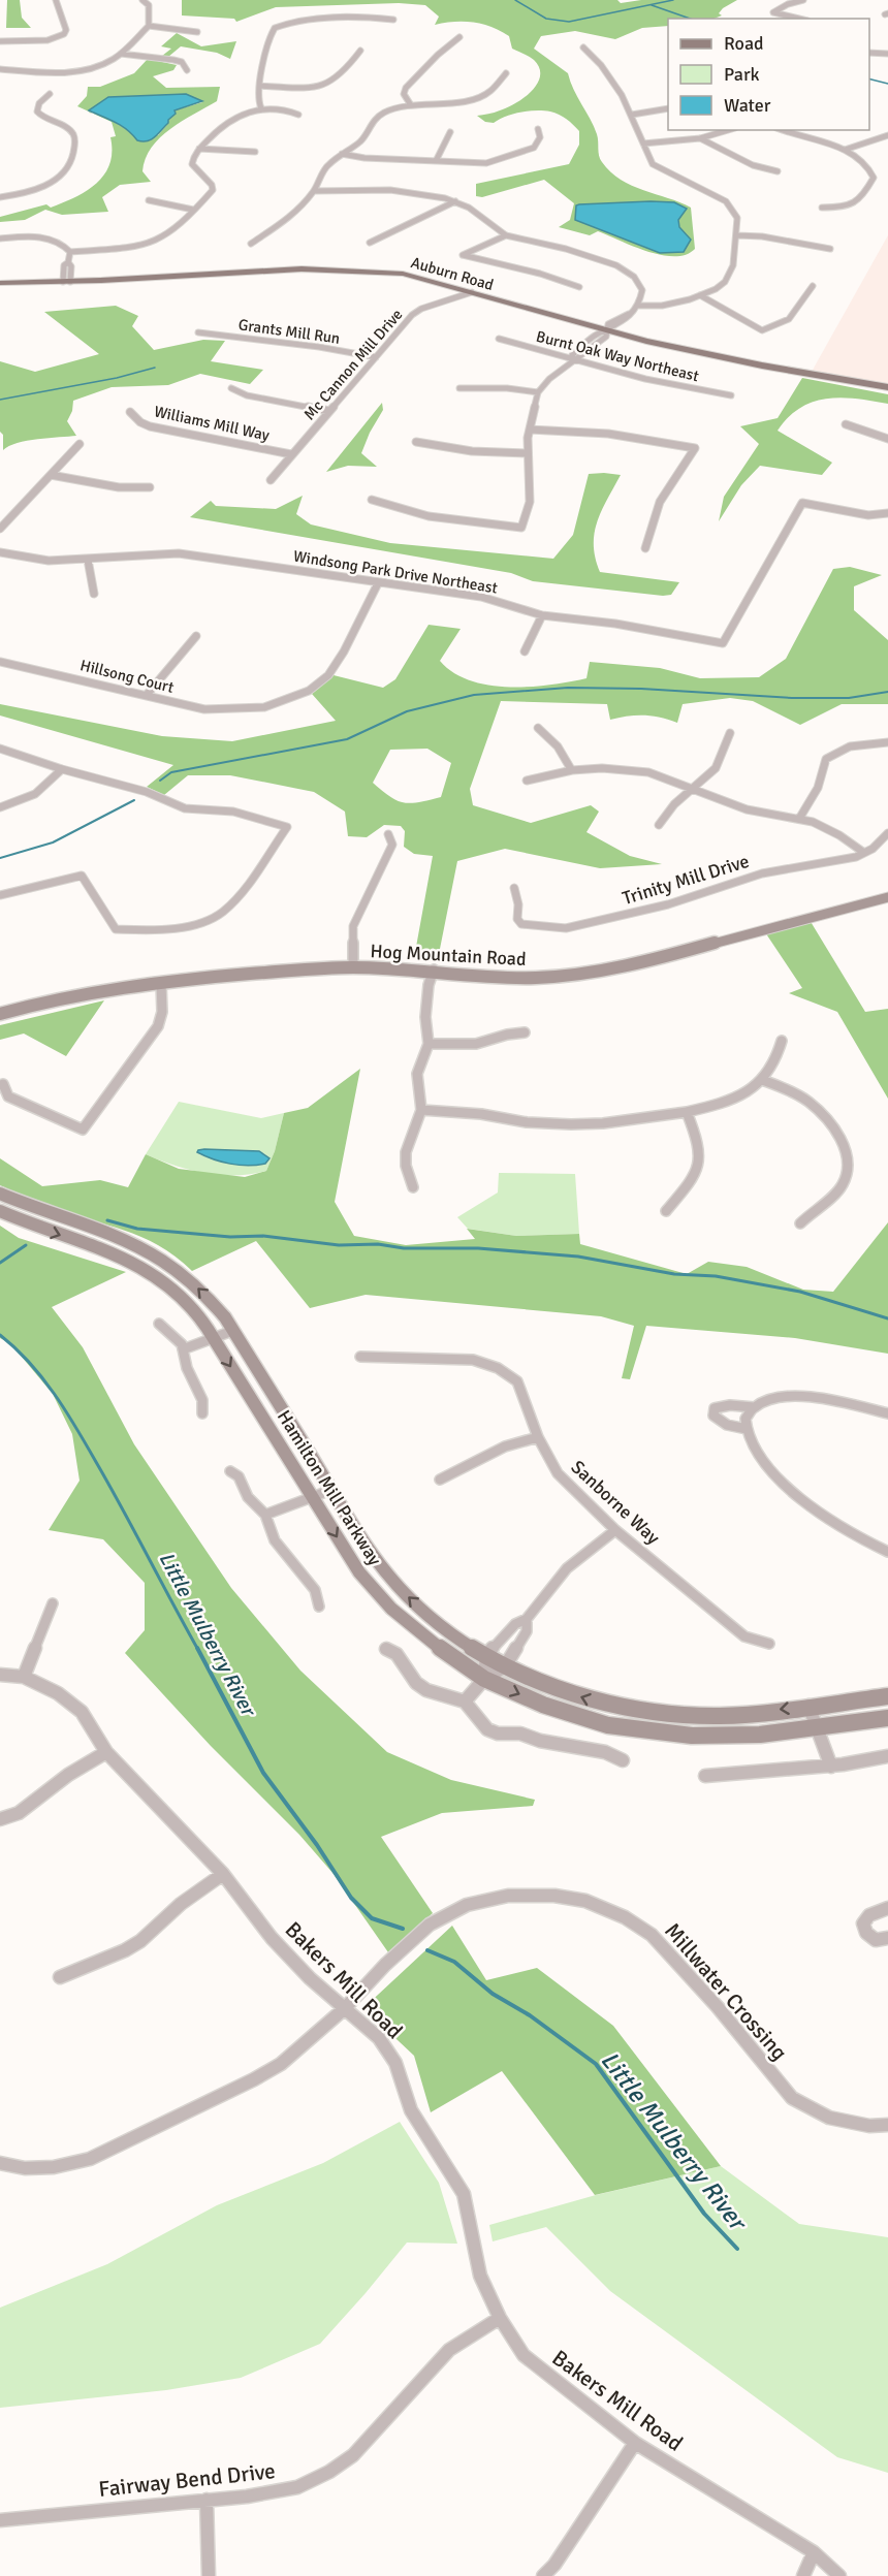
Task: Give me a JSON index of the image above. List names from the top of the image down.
{
  "streets": {
    "main road": ["Auburn Road"],
    "street": [
      "Grants Mill Run",
      "Burnt Oak Way Northeast",
      "Mc Cannon Mill Drive",
      "Williams Mill Way",
      "Windsong Park Drive Northeast",
      "Hillsong Court",
      "Trinity Mill Drive",
      "Hog Mountain Road",
      "Hamilton Mill Parkway",
      "Sanborne Way",
      "Bakers Mill Road",
      "Millwater Crossing",
      "Fairway Bend Drive"
    ]
  },
  "crossings": [
    ["Auburn Road", "Mc Cannon Mill Drive"],
    ["Grants Mill Run", "Mc Cannon Mill Drive"],
    ["Mc Cannon Mill Drive", "Williams Mill Way"],
    ["Windsong Park Drive Northeast", "Hillsong Court"],
    ["Bakers Mill Road", "Millwater Crossing"],
    ["Bakers Mill Road", "Fairway Bend Drive"]
  ],
  "water": ["Little Mulberry River"],
  "legend": ["Road", "Park", "Water"]
}
